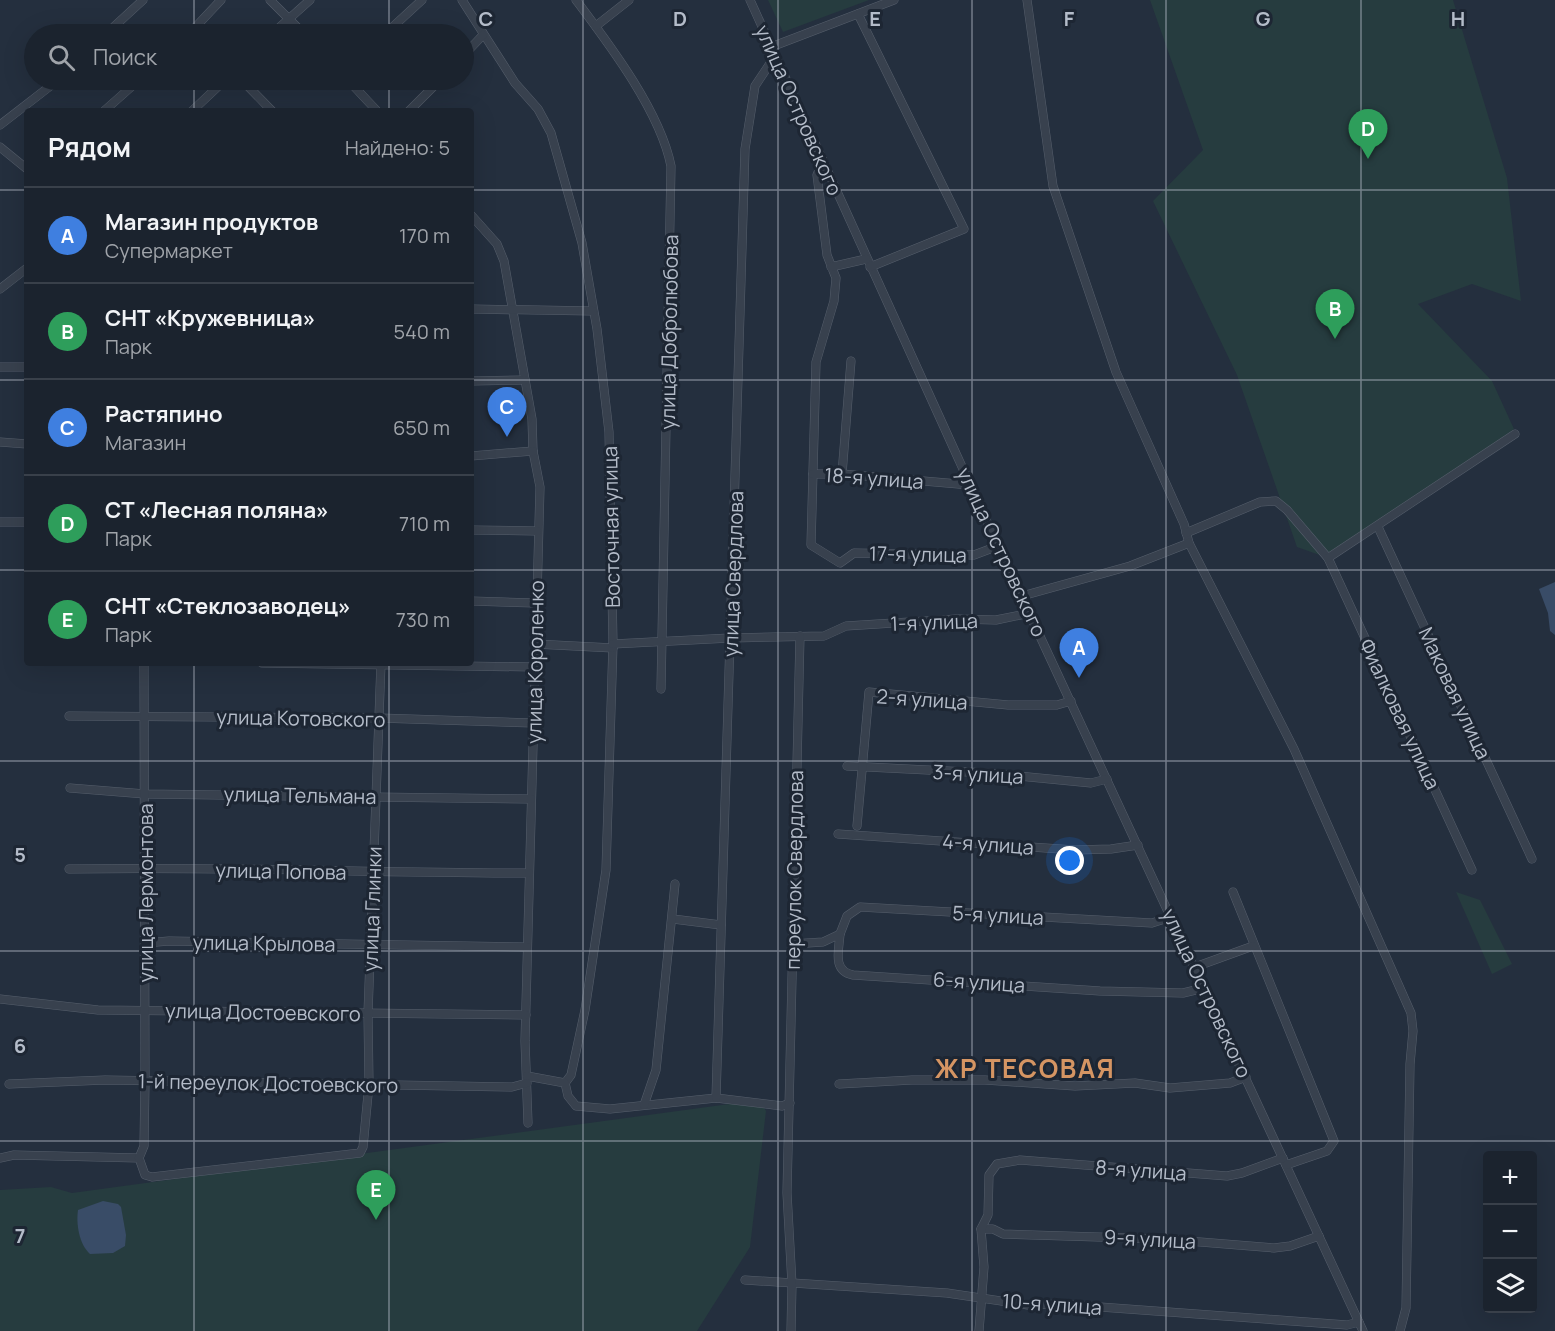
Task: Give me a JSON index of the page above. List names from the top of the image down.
{
  "streets": {
    "street": [
      "улица Островского",
      "улица Добролюбова",
      "18-я улица",
      "Восточная улица",
      "17-я улица",
      "улица Свердлова",
      "1-я улица",
      "улица Короленко",
      "Маковая улица",
      "2-я улица",
      "Фиалковая улица",
      "улица Котовского",
      "3-я улица",
      "улица Тельмана",
      "4-я улица",
      "переулок Свердлова",
      "улица Попова",
      "улица Лермонтова",
      "улица Глинки",
      "5-я улица",
      "улица Крылова",
      "6-я улица",
      "улица Достоевского",
      "1-й переулок Достоевского",
      "8-я улица",
      "9-я улица",
      "10-я улица"
    ]
  },
  "crossings": [
    ["улица Островского", "18-я улица"],
    ["улица Островского", "17-я улица"],
    ["улица Островского", "улица Свердлова"],
    ["улица Островского", "1-я улица"],
    ["улица Островского", "2-я улица"],
    ["улица Островского", "3-я улица"],
    ["улица Островского", "4-я улица"],
    ["улица Островского", "5-я улица"],
    ["улица Островского", "6-я улица"],
    ["улица Островского", "8-я улица"],
    ["улица Островского", "9-я улица"],
    ["улица Островского", "10-я улица"],
    ["улица Добролюбова", "1-я улица"],
    ["18-я улица", "17-я улица"],
    ["Восточная улица", "1-я улица"],
    ["Восточная улица", "1-й переулок Достоевского"],
    ["улица Свердлова", "1-я улица"],
    ["1-я улица", "улица Короленко"],
    ["1-я улица", "переулок Свердлова"],
    ["улица Короленко", "улица Котовского"],
    ["улица Короленко", "улица Тельмана"],
    ["улица Короленко", "улица Попова"],
    ["улица Короленко", "улица Крылова"],
    ["улица Короленко", "улица Достоевского"],
    ["улица Короленко", "1-й переулок Достоевского"],
    ["2-я улица", "3-я улица"],
    ["улица Котовского", "улица Лермонтова"],
    ["улица Котовского", "улица Глинки"],
    ["улица Тельмана", "улица Лермонтова"],
    ["улица Тельмана", "улица Глинки"],
    ["переулок Свердлова", "10-я улица"],
    ["улица Попова", "улица Лермонтова"],
    ["улица Попова", "улица Глинки"],
    ["улица Лермонтова", "улица Глинки"],
    ["улица Лермонтова", "улица Крылова"],
    ["улица Лермонтова", "улица Достоевского"],
    ["улица Лермонтова", "1-й переулок Достоевского"],
    ["улица Глинки", "улица Крылова"],
    ["улица Глинки", "улица Достоевского"],
    ["улица Глинки", "1-й переулок Достоевского"],
    ["5-я улица", "6-я улица"],
    ["8-я улица", "9-я улица"]
  ],
  "districts": ["ЖР ТЕСОВАЯ"],
  "page": {
    "search": "Поиск",
    "heading": ["Рядом", "Найдено: 5"],
    "pins": [
      "D",
      "B",
      "C",
      "A",
      "E"
    ],
    "list": [
      {
        "mark": "A",
        "name": "Магазин продуктов",
        "note": "Супермаркет",
        "value": "170 m"
      },
      {
        "mark": "B",
        "name": "СНТ «Кружевница»",
        "note": "Парк",
        "value": "540 m"
      },
      {
        "mark": "C",
        "name": "Растяпино",
        "note": "Магазин",
        "value": "650 m"
      },
      {
        "mark": "D",
        "name": "СТ «Лесная поляна»",
        "note": "Парк",
        "value": "710 m"
      },
      {
        "mark": "E",
        "name": "СНТ «Стеклозаводец»",
        "note": "Парк",
        "value": "730 m"
      }
    ],
    "map_buttons": ["+", "−"]
  },
  "grid": {
    "columns": [
      "C",
      "D",
      "E",
      "F",
      "G",
      "H"
    ],
    "rows": ["5", "6", "7"]
  }
}
